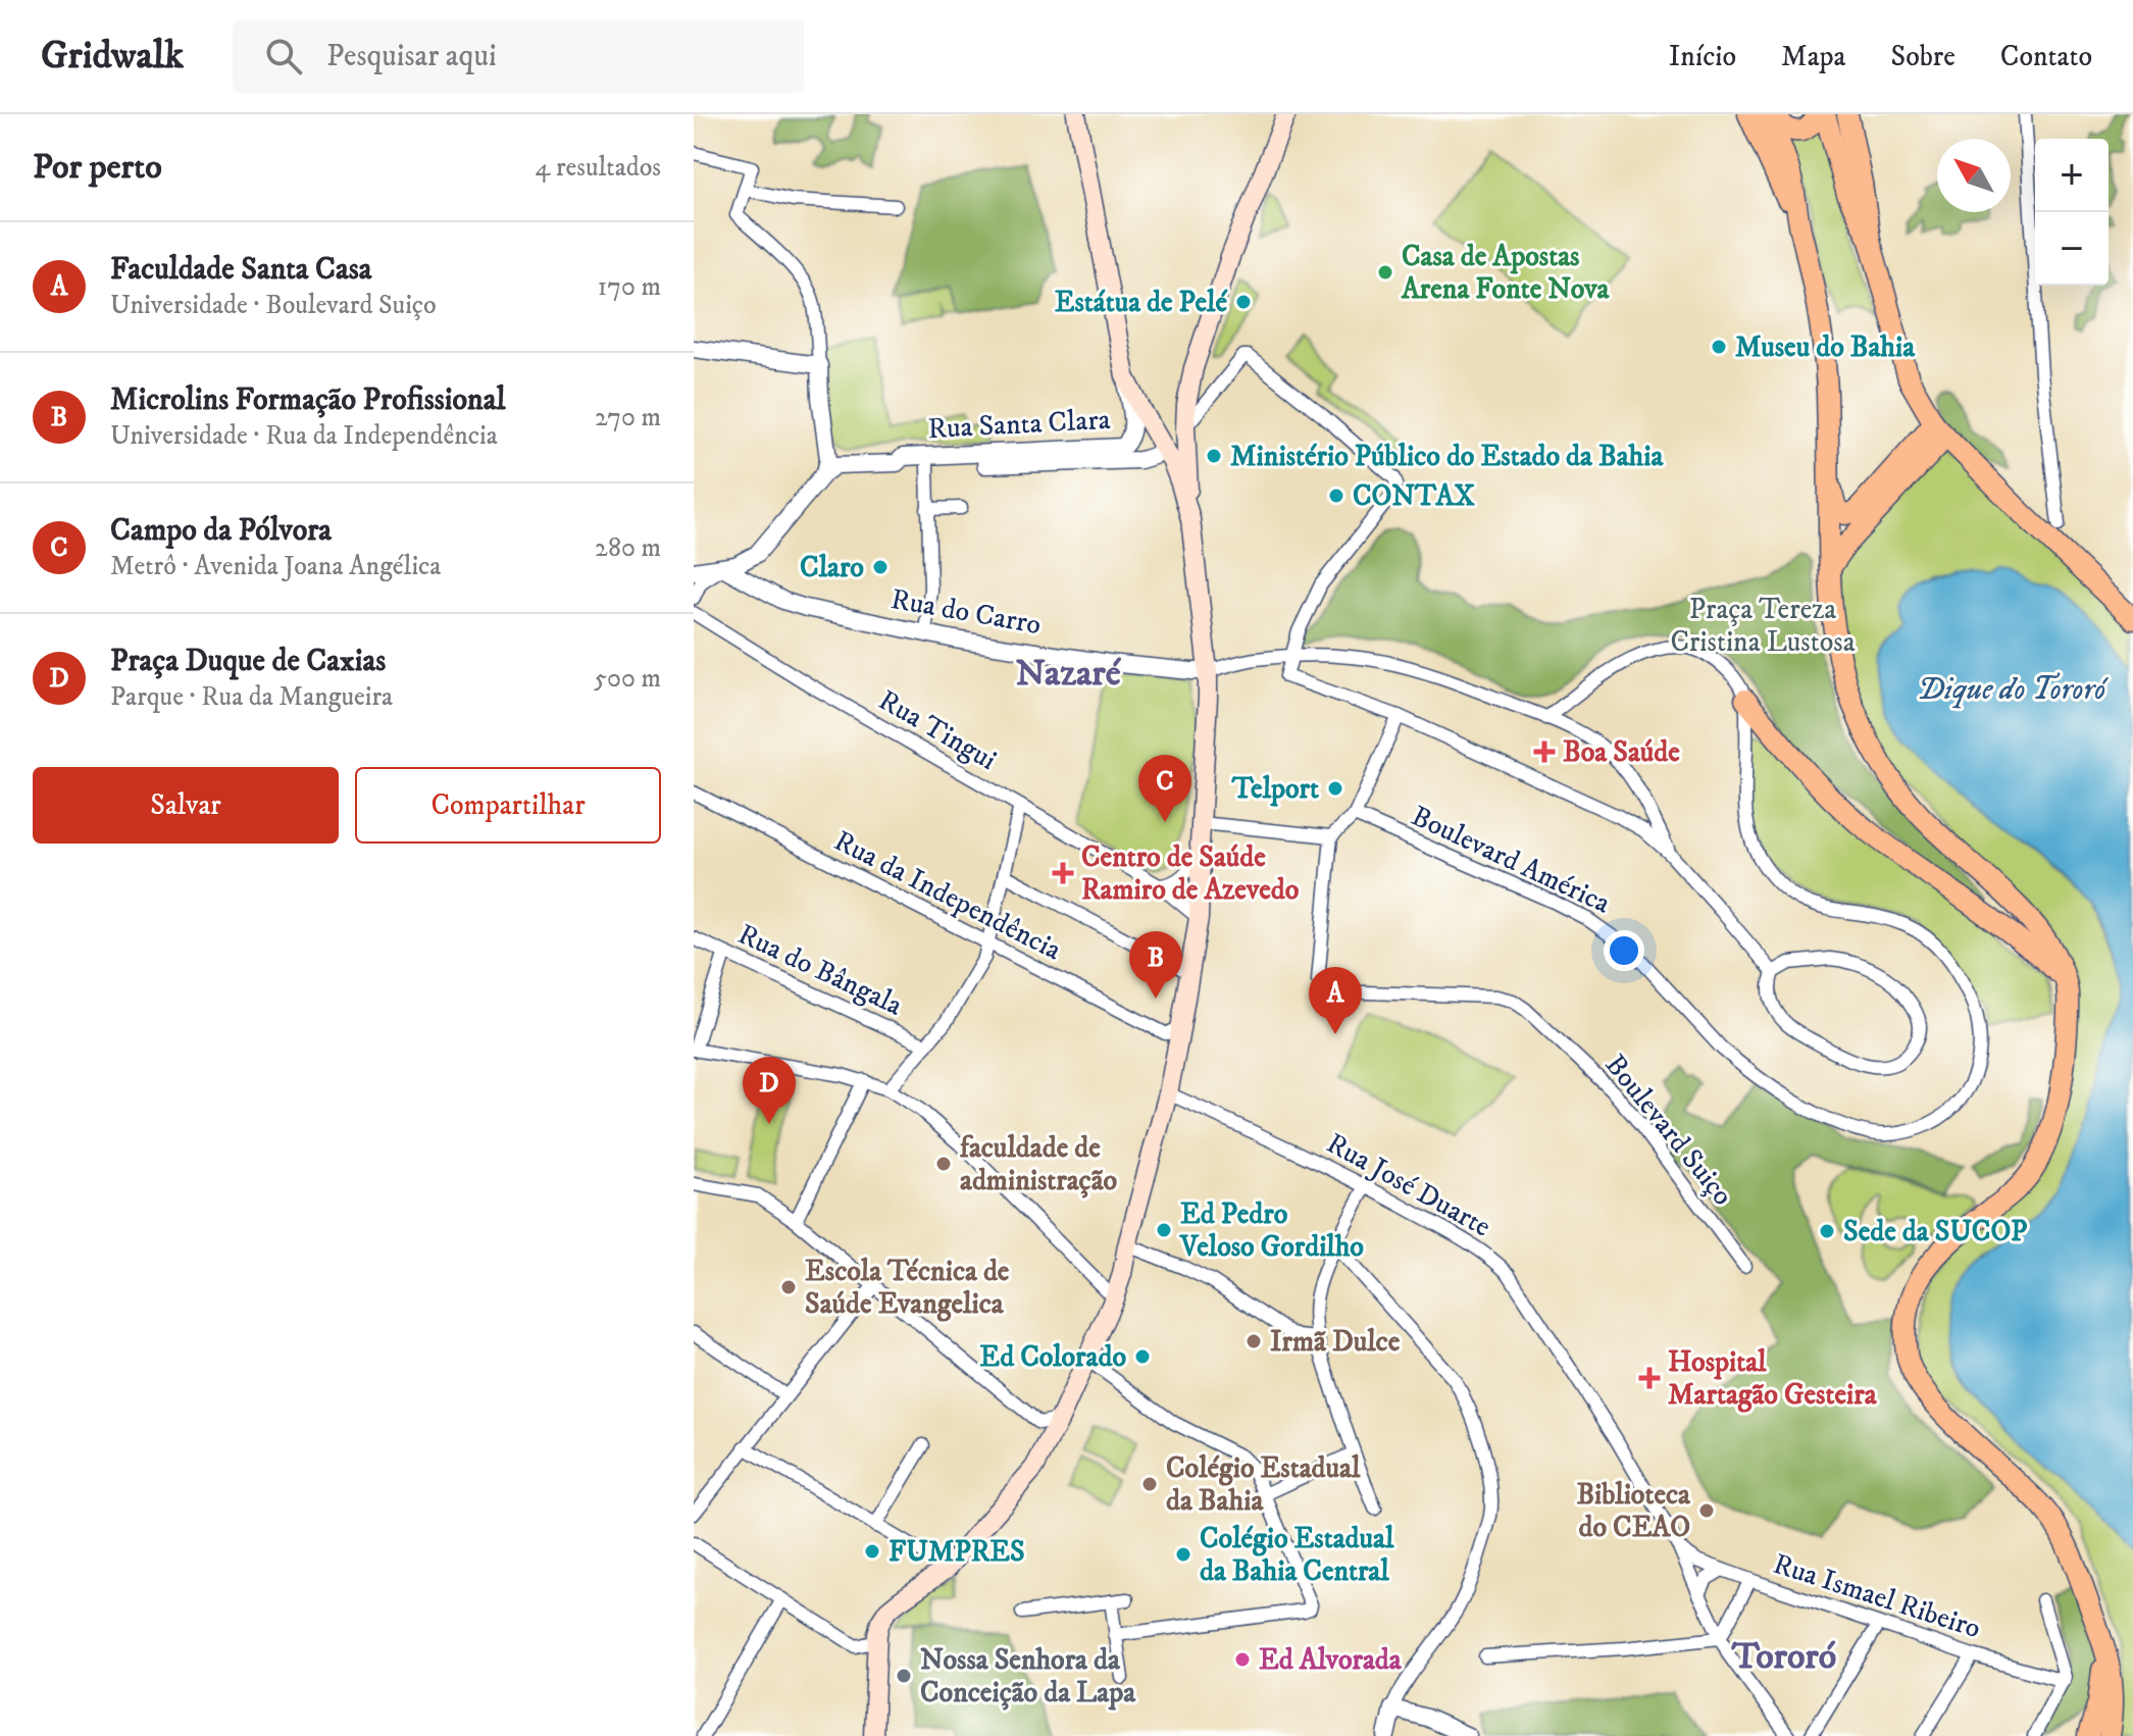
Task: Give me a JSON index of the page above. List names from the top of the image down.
{
  "streets": {
    "street": [
      "Rua Santa Clara",
      "Rua do Carro",
      "Rua Tingui",
      "Boulevard América",
      "Rua da Independência",
      "Rua do Bângala",
      "Boulevard Suiço",
      "Rua José Duarte",
      "Rua Ismael Ribeiro"
    ]
  },
  "crossings": [
    ["Rua José Duarte", "Rua Ismael Ribeiro"]
  ],
  "districts": ["Nazaré", "Tororó"],
  "water": ["Dique do Tororó"],
  "parks": ["Praça Tereza Cristina Lustosa"],
  "places": {
    "other": [
      "Casa de Apostas Arena Fonte Nova",
      "Estátua de Pelé",
      "Museu do Bahia",
      "Ministério Público do Estado da Bahia",
      "CONTAX",
      "Claro",
      "Telport",
      "faculdade de administração",
      "Ed Pedro Veloso Gordilho",
      "Sede da SUCOP",
      "Escola Técnica de Saúde Evangelica",
      "Irmã Dulce",
      "Ed Colorado",
      "Colégio Estadual da Bahia",
      "Biblioteca do CEAO",
      "FUMPRES",
      "Colégio Estadual da Bahia Central",
      "Ed Alvorada",
      "Nossa Senhora da Conceição da Lapa"
    ],
    "health": ["Boa Saúde", "Centro de Saúde Ramiro de Azevedo", "Hospital Martagão Gesteira"]
  },
  "north": "top left",
  "page": {
    "header": "Gridwalk",
    "search": "Pesquisar aqui",
    "nav": [
      "Início",
      "Mapa",
      "Sobre",
      "Contato"
    ],
    "heading": ["Por perto", "4 resultados"],
    "map_buttons": ["+", "−"],
    "list": [
      {
        "mark": "A",
        "name": "Faculdade Santa Casa",
        "note": "Universidade · Boulevard Suiço",
        "value": "170 m"
      },
      {
        "mark": "B",
        "name": "Microlins Formação Profissional",
        "note": "Universidade · Rua da Independência",
        "value": "270 m"
      },
      {
        "mark": "C",
        "name": "Campo da Pólvora",
        "note": "Metrô · Avenida Joana Angélica",
        "value": "280 m"
      },
      {
        "mark": "D",
        "name": "Praça Duque de Caxias",
        "note": "Parque · Rua da Mangueira",
        "value": "500 m"
      }
    ],
    "buttons": ["Salvar", "Compartilhar"],
    "pins": [
      "C",
      "B",
      "A",
      "D"
    ]
  }
}
